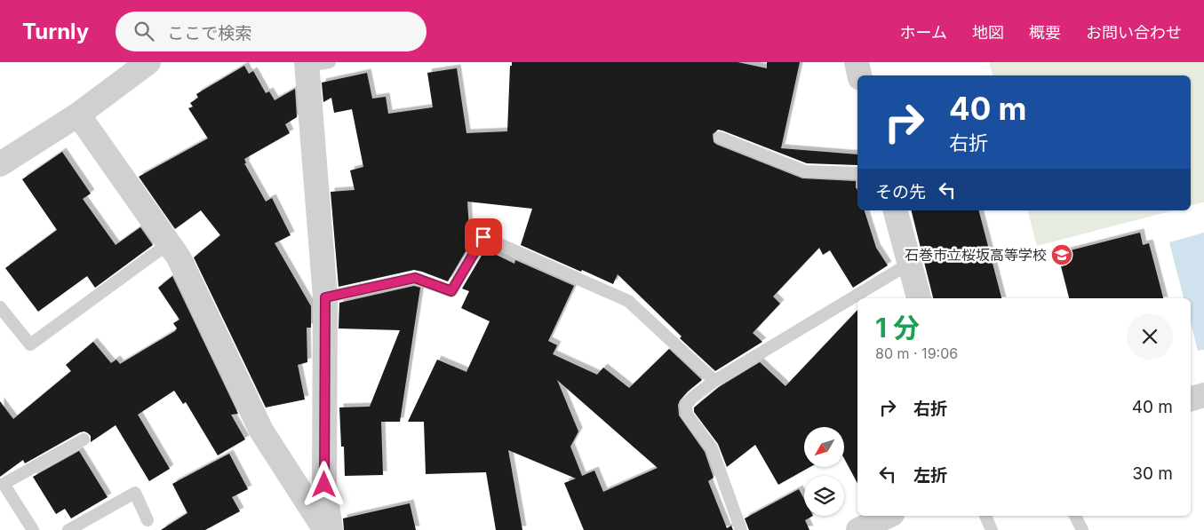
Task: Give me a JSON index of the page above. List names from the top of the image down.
{
  "places": {
    "school or university": ["石巻市立桜坂高等学校"]
  },
  "north": "bottom left",
  "page": {
    "header": "Turnly",
    "search": "ここで検索",
    "nav": [
      "ホーム",
      "地図",
      "概要",
      "お問い合わせ"
    ],
    "turn": ["40 m", "右折"],
    "then": "その先",
    "heading": ["1 分", "80 m · 19:06"],
    "list": [
      {
        "name": "右折",
        "value": "40 m"
      },
      {
        "name": "左折",
        "value": "30 m"
      }
    ]
  }
}
